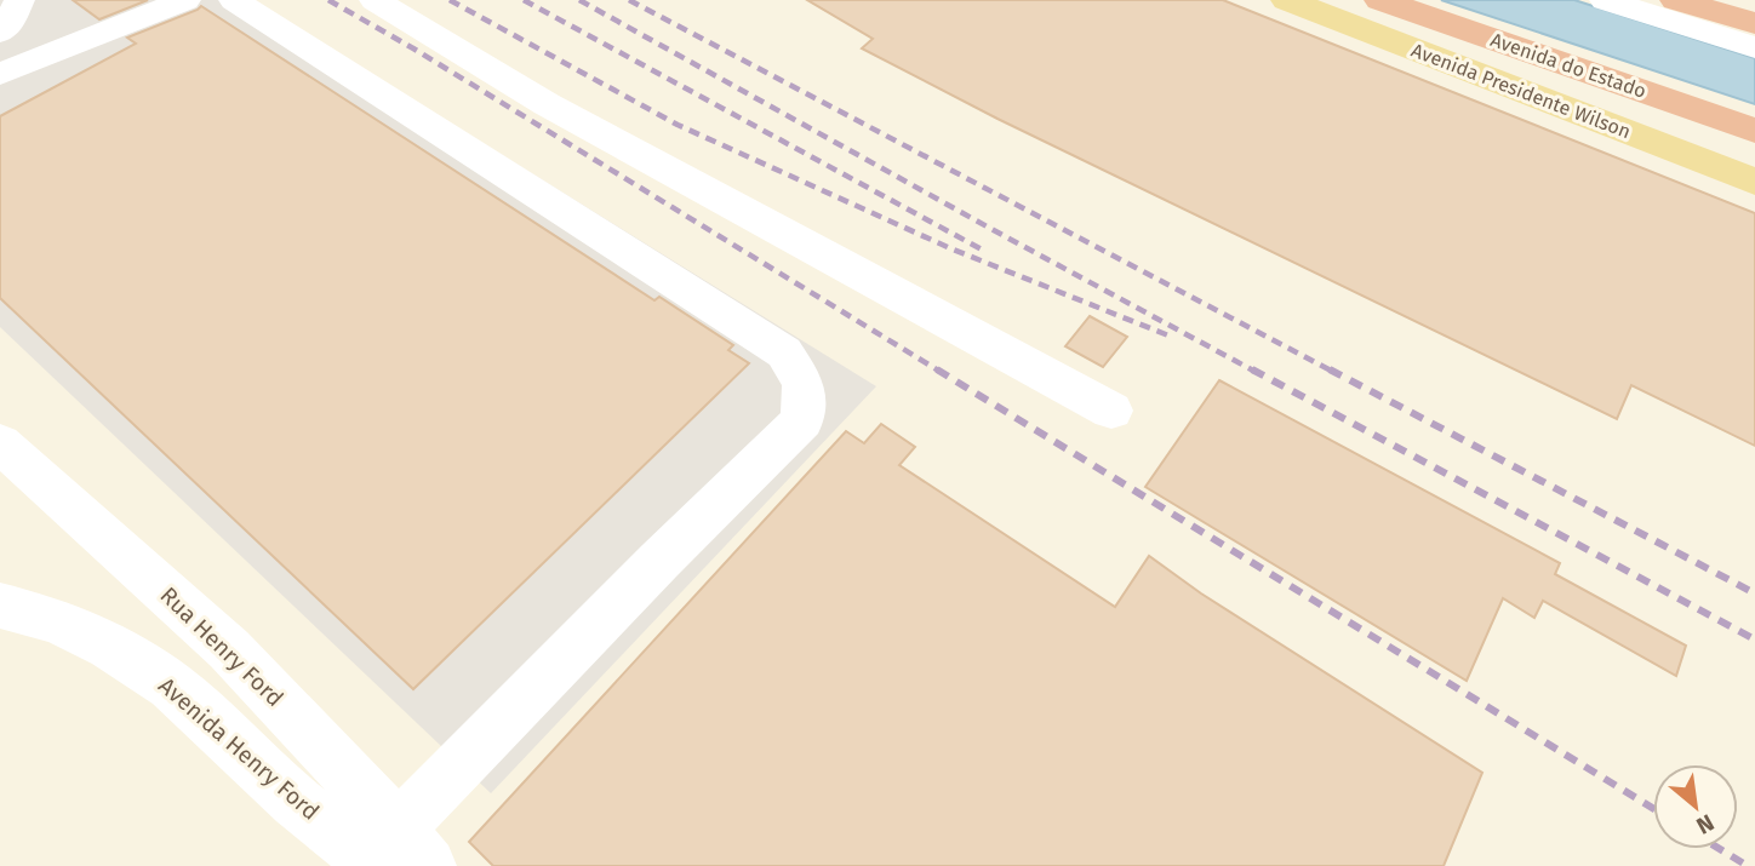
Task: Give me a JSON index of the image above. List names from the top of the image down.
{
  "streets": {
    "highway": ["Avenida do Estado"],
    "main road": ["Avenida Presidente Wilson"],
    "street": ["Rua Henry Ford", "Avenida Henry Ford"]
  },
  "crossings": [
    ["Rua Henry Ford", "Avenida Henry Ford"]
  ],
  "north": "bottom right"
}
